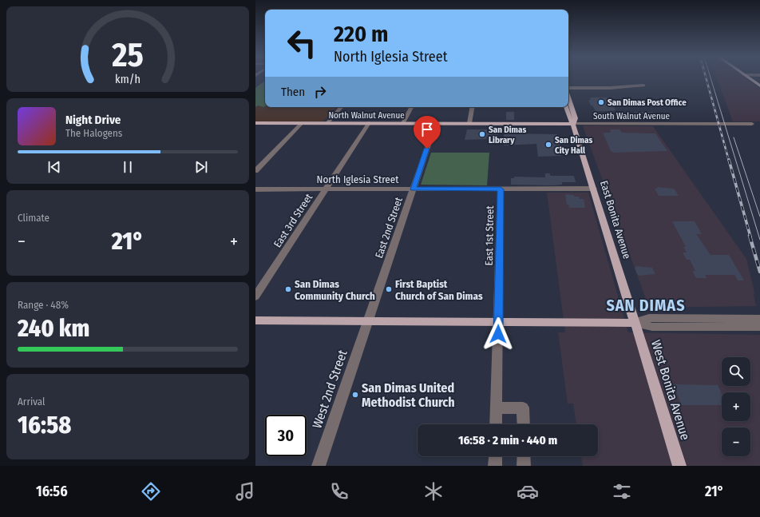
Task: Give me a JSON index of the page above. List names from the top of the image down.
{
  "streets": {
    "main road": ["North Walnut Avenue", "East Bonita Avenue", "West Bonita Avenue"],
    "street": [
      "South Walnut Avenue",
      "North Iglesia Street",
      "East 3rd Street",
      "East 2nd Street",
      "East 1st Street",
      "West 2nd Street"
    ]
  },
  "crossings": [
    ["North Walnut Avenue", "South Walnut Avenue"],
    ["North Walnut Avenue", "East Bonita Avenue"],
    ["North Walnut Avenue", "East 3rd Street"],
    ["North Walnut Avenue", "East 2nd Street"],
    ["South Walnut Avenue", "East Bonita Avenue"],
    ["North Iglesia Street", "East Bonita Avenue"],
    ["North Iglesia Street", "East 3rd Street"],
    ["North Iglesia Street", "East 2nd Street"],
    ["North Iglesia Street", "East 1st Street"],
    ["East Bonita Avenue", "West Bonita Avenue"],
    ["East 2nd Street", "West 2nd Street"]
  ],
  "districts": ["SAN DIMAS"],
  "places": [
    "San Dimas Post Office",
    "San Dimas Library",
    "San Dimas City Hall",
    "San Dimas Community Church",
    "First Baptist Church of San Dimas",
    "San Dimas United Methodist Church"
  ],
  "page": {
    "turn": ["220 m", "North Iglesia Street"],
    "then": "Then",
    "song": ["Night Drive", "The Halogens"],
    "tile": [
      "Climate",
      ["Range · 48%", "240 km"],
      ["Arrival", "16:58"]
    ],
    "heat": ["−", "21°", "+"],
    "map_buttons": ["+", "−"],
    "limit": "30",
    "trip": "16:58 · 2 min · 440 m",
    "tabs": ["16:56", "21°"],
    "gauge": ["25", "km/h"]
  }
}
